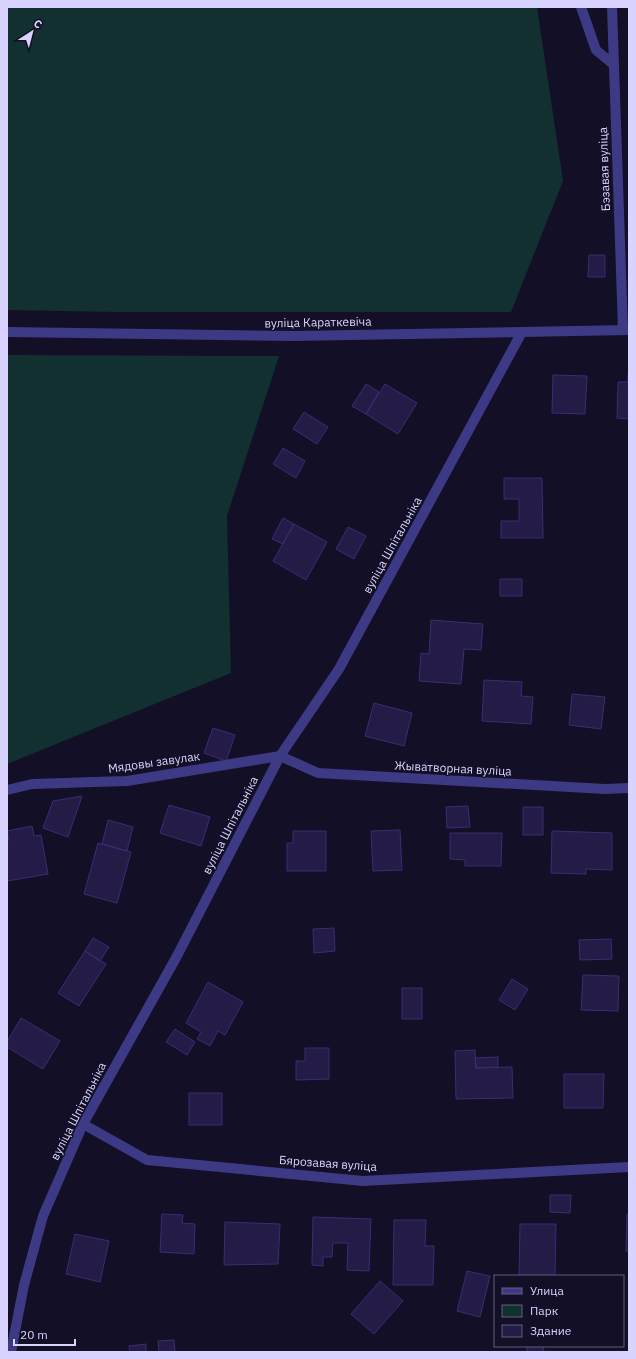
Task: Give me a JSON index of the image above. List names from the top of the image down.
{
  "streets": {
    "street": [
      "Бэзавая вуліца",
      "вуліца Караткевіча",
      "вуліца Шпітальніка",
      "Мядовы завулак",
      "Жыватворная вуліца",
      "Бярозавая вуліца"
    ]
  },
  "crossings": [
    ["Бэзавая вуліца", "вуліца Караткевіча"],
    ["вуліца Караткевіча", "вуліца Шпітальніка"],
    ["вуліца Шпітальніка", "Мядовы завулак"],
    ["вуліца Шпітальніка", "Жыватворная вуліца"],
    ["вуліца Шпітальніка", "Бярозавая вуліца"],
    ["Мядовы завулак", "Жыватворная вуліца"]
  ],
  "legend": ["Улица", "Парк", "Здание"],
  "scale_bar": "20 m",
  "north": "top right"
}
